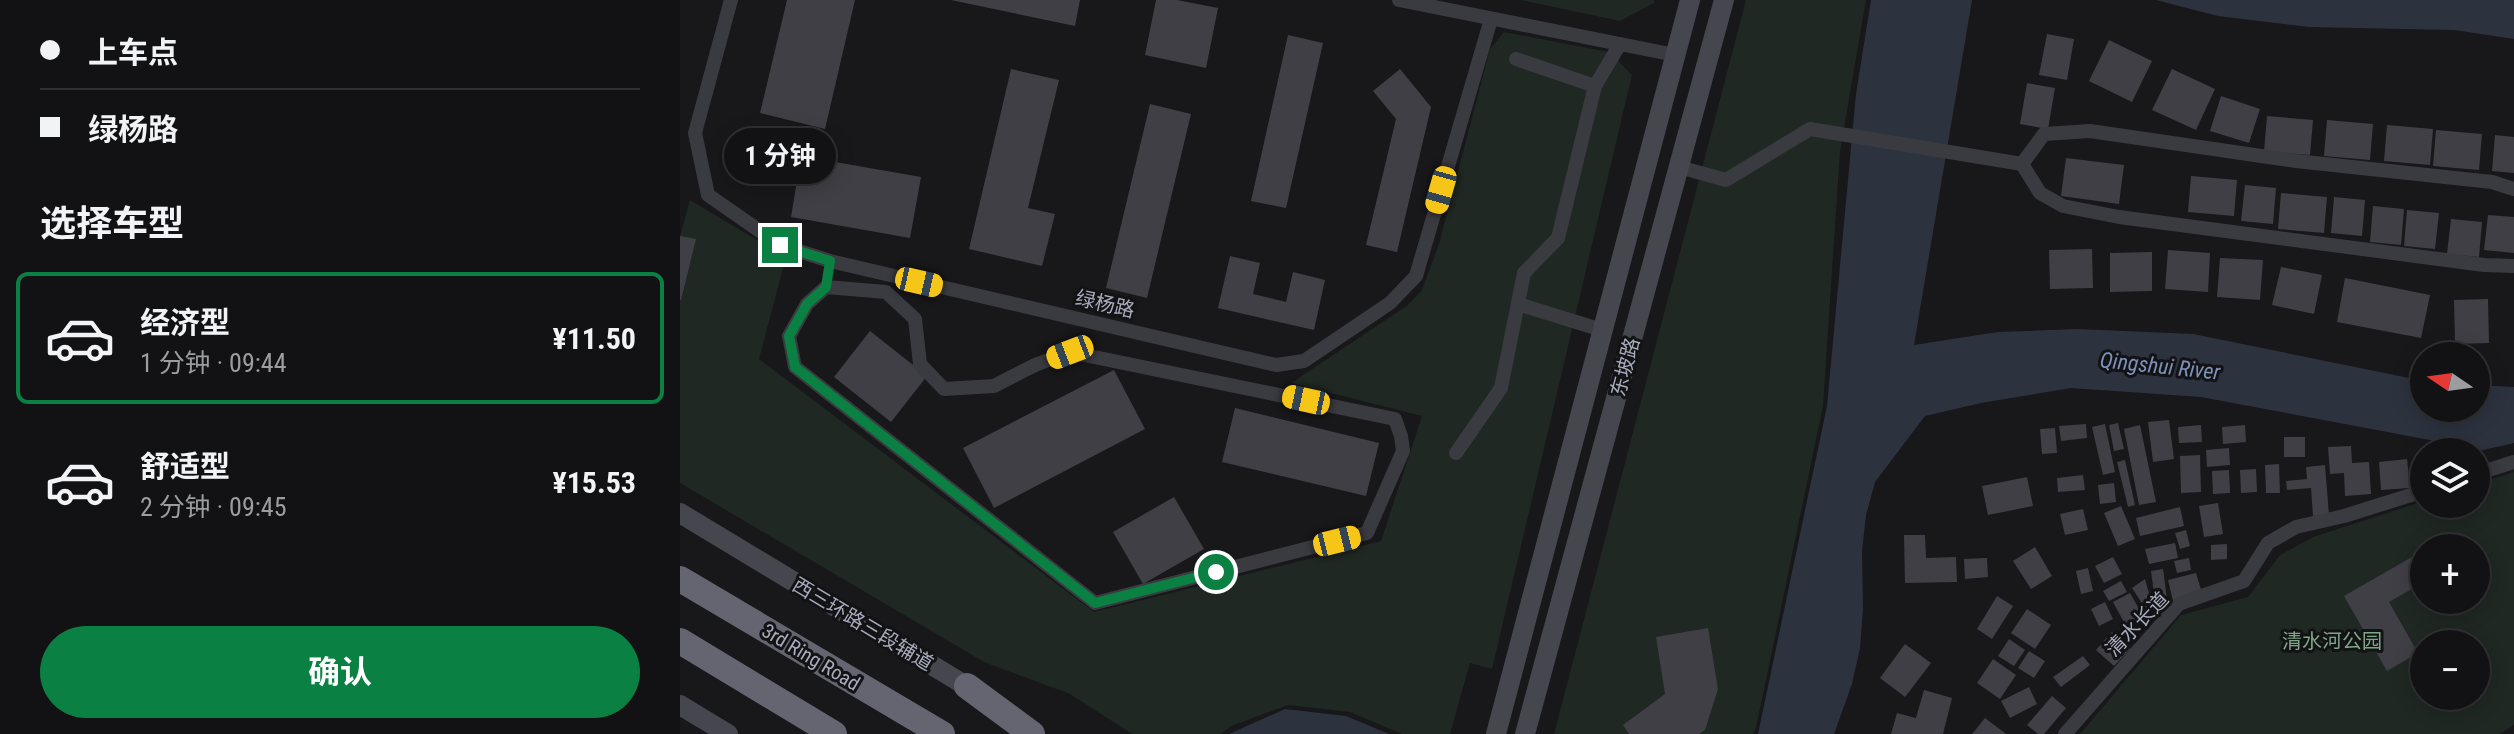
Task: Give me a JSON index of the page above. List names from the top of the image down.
{
  "streets": {
    "highway": ["3rd Ring Road"],
    "main road": ["东坡路", "西三环路三段辅道"],
    "street": ["绿杨路", "清水长道"]
  },
  "water": ["Qingshui River"],
  "parks": ["清水河公园"],
  "north": "left",
  "page": {
    "banner": ["上车点", "绿杨路"],
    "bubble": "1 分钟",
    "heading": "选择车型",
    "list": [
      {
        "name": "经济型",
        "note": "1 分钟 · 09:44",
        "value": "¥11.50"
      },
      {
        "name": "舒适型",
        "note": "2 分钟 · 09:45",
        "value": "¥15.53"
      }
    ],
    "map_buttons": ["+", "−"],
    "buttons": "确认"
  }
}
